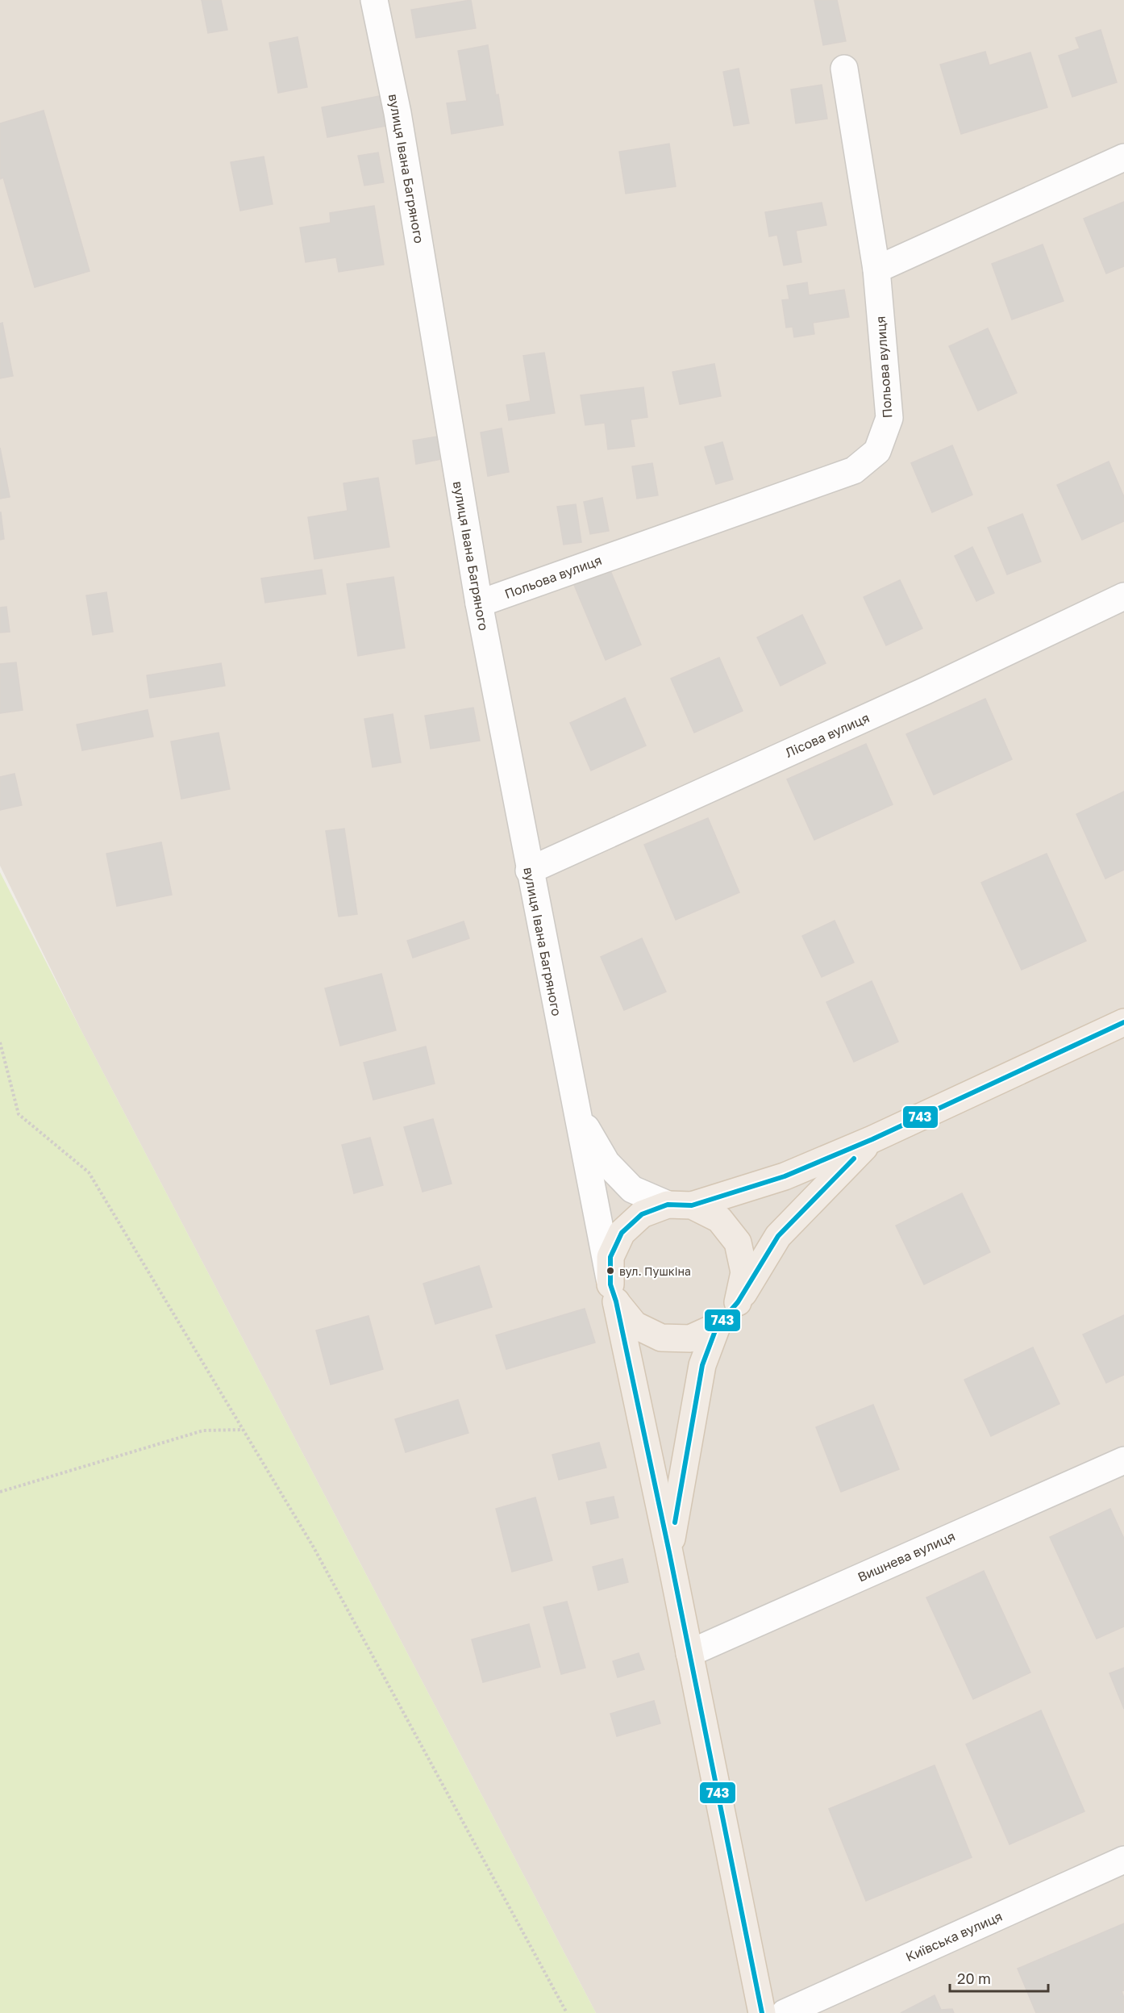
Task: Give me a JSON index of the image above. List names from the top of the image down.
{
  "streets": {
    "main road": ["вулиця Івана Багряного"],
    "street": [
      "Польова вулиця",
      "Лісова вулиця",
      "Вишнева вулиця",
      "Київська вулиця"
    ]
  },
  "crossings": [
    ["вулиця Івана Багряного", "Польова вулиця"],
    ["вулиця Івана Багряного", "Лісова вулиця"],
    ["вулиця Івана Багряного", "Вишнева вулиця"]
  ],
  "places": ["вул. Пушкіна"],
  "lines": ["transit line 743"],
  "scale_bar": "20 m"
}
